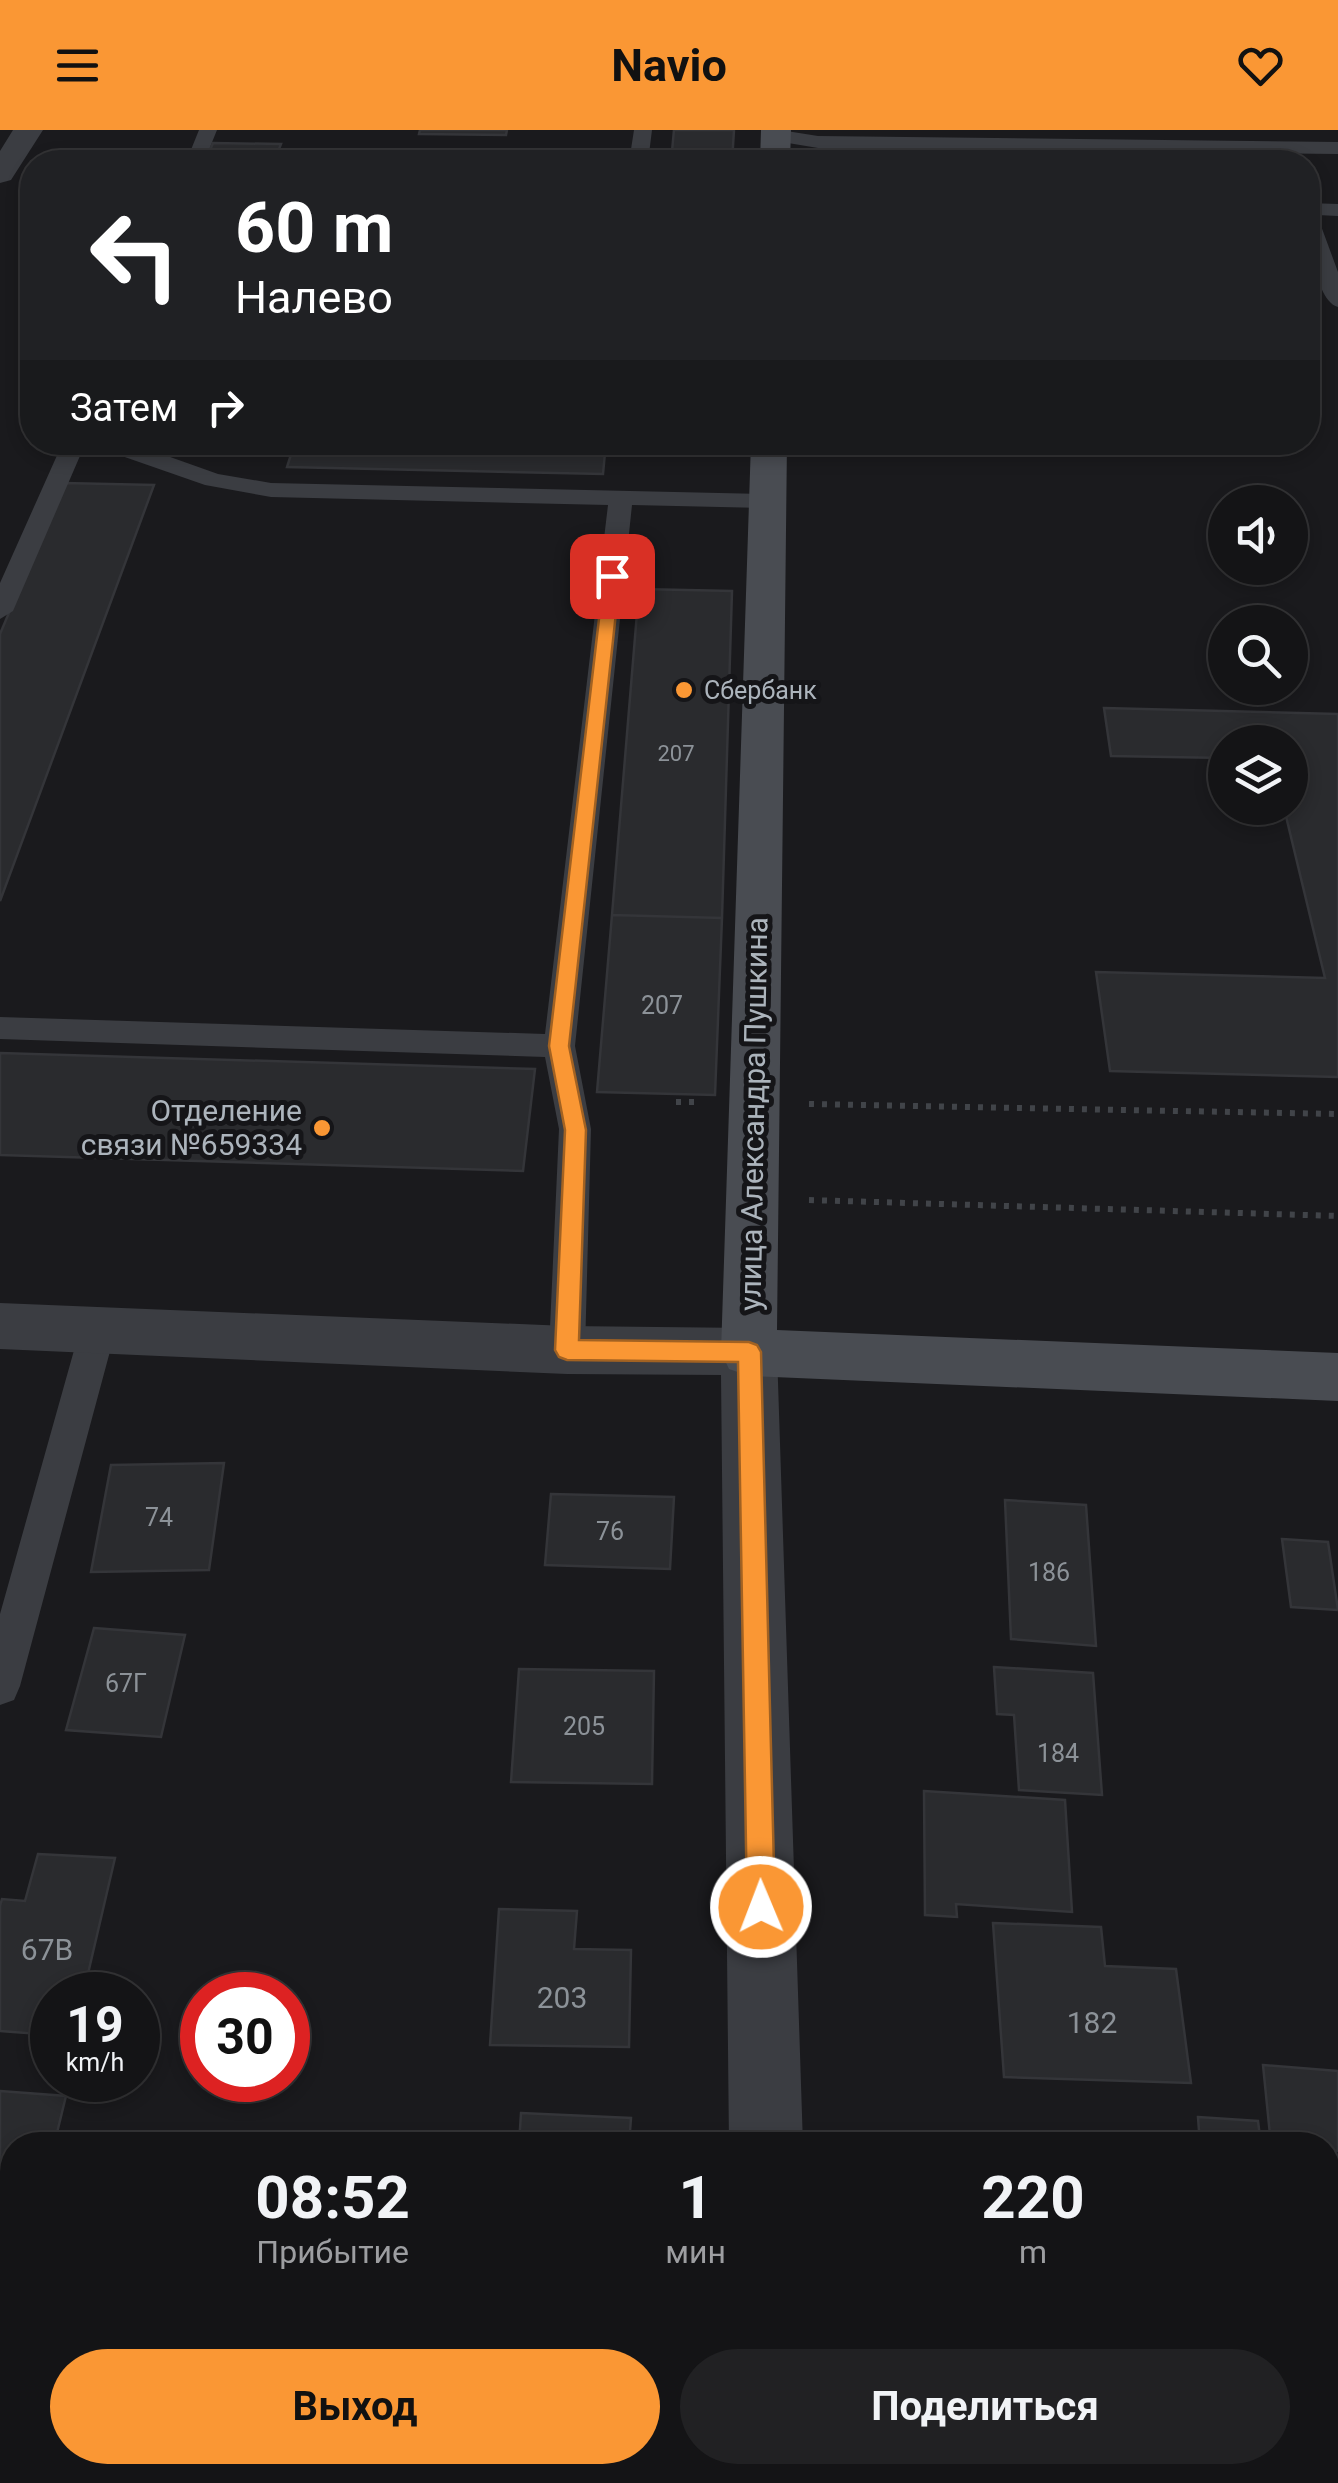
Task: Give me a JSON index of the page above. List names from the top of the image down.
{
  "streets": {
    "main road": ["улица Александра Пушкина"]
  },
  "places": ["Сбербанк", "Отделение связи №659334"],
  "house_numbers": [
    "207",
    "207",
    "74",
    "76",
    "186",
    "67Г",
    "205",
    "184",
    "67В",
    "203",
    "182"
  ],
  "page": {
    "header": "Navio",
    "turn": ["60 m", "Налево"],
    "then": "Затем",
    "speed": "19 km/h",
    "limit": "30",
    "eta": [
      "08:52",
      "Прибытие",
      "1",
      "мин",
      "220",
      "m"
    ],
    "buttons": ["Выход", "Поделиться"]
  }
}
